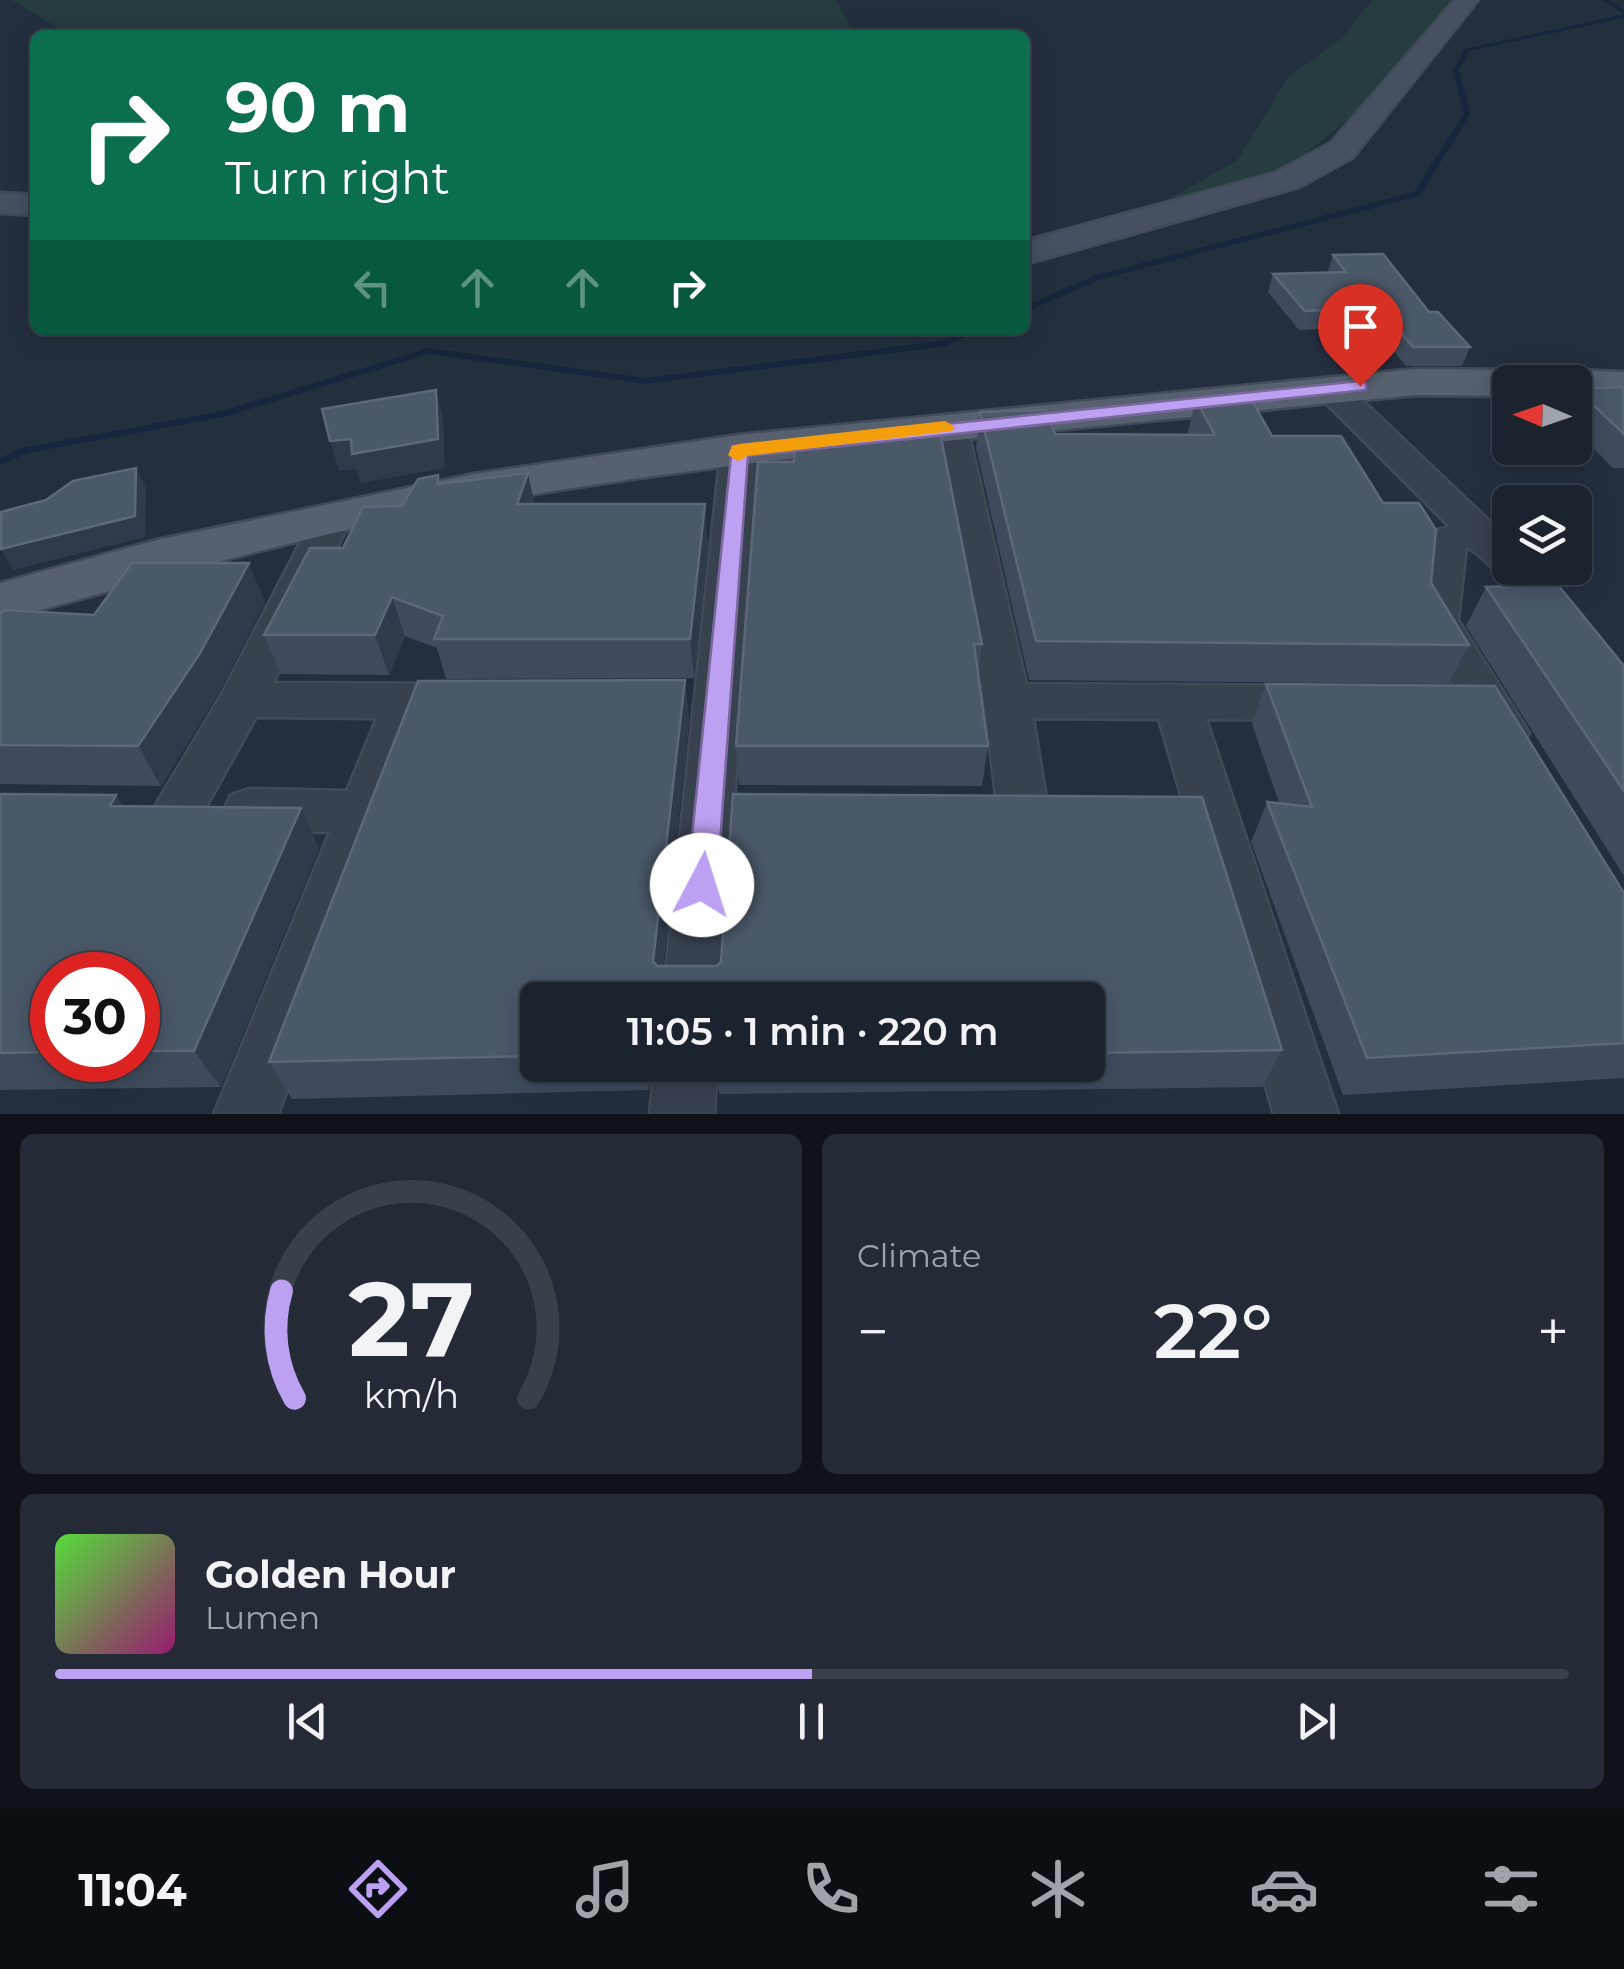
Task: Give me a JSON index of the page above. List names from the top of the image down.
{
  "north": "left",
  "page": {
    "turn": ["90 m", "Turn right"],
    "limit": "30",
    "trip": "11:05 · 1 min · 220 m",
    "tile": "Climate",
    "heat": ["−", "22°", "+"],
    "song": ["Golden Hour", "Lumen"],
    "tabs": "11:04",
    "gauge": ["27", "km/h"]
  }
}
